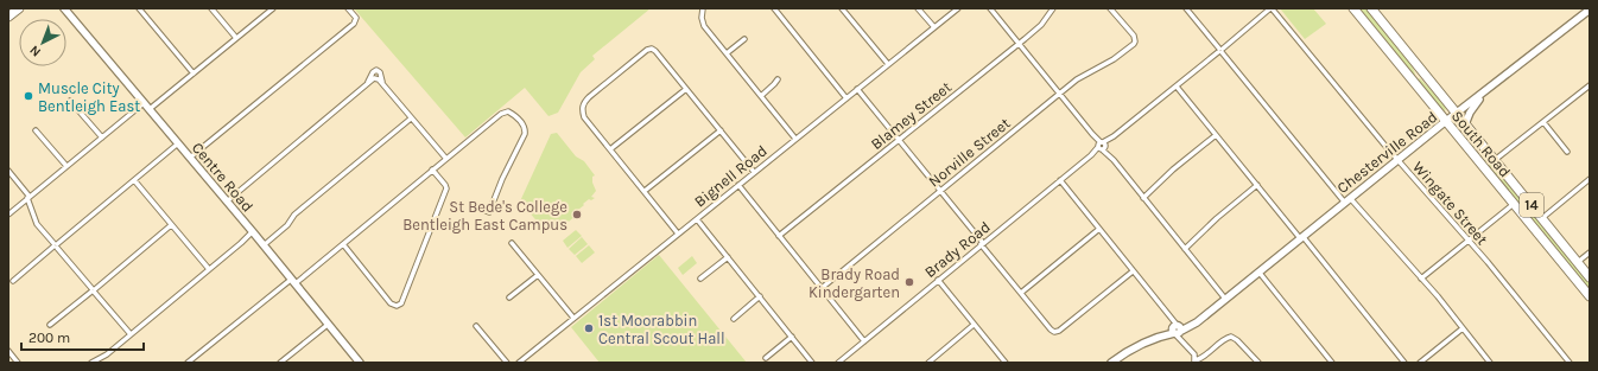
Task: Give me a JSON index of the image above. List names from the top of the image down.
{
  "streets": {
    "highway": ["South Road", "14"],
    "main road": ["Chesterville Road", "Centre Road"],
    "street": [
      "Blamey Street",
      "Norville Street",
      "Bignell Road",
      "Wingate Street",
      "Brady Road"
    ]
  },
  "crossings": [
    ["South Road", "Chesterville Road"],
    ["Chesterville Road", "Wingate Street"],
    ["Wingate Street", "Brady Road"]
  ],
  "places": [
    "Muscle City Bentleigh East",
    "St Bede's College Bentleigh East Campus",
    "Brady Road Kindergarten",
    "1st Moorabbin Central Scout Hall"
  ],
  "scale_bar": "200 m",
  "north": "bottom left"
}
